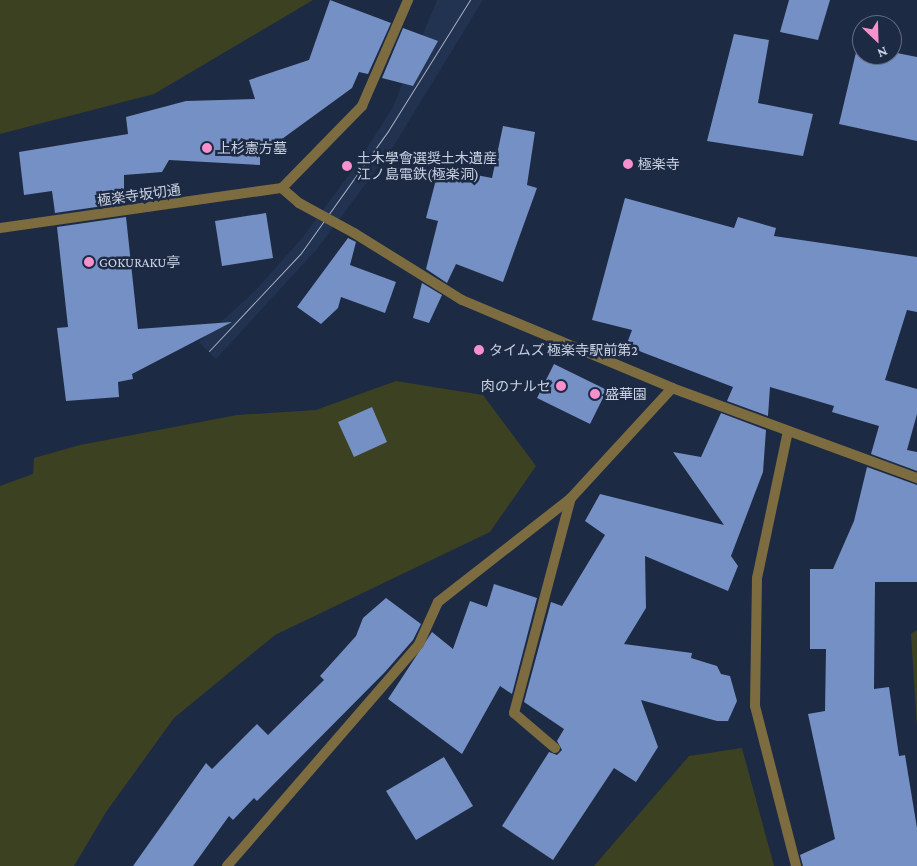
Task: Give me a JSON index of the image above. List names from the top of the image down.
{
  "streets": {
    "street": ["極楽寺坂切通"]
  },
  "places": [
    "上杉憲方墓",
    "極楽寺",
    "土木學會選奨土木遺産 江ノ島電鉄(極楽洞)",
    "GOKURAKU亭",
    "タイムズ 極楽寺駅前第2",
    "肉のナルセ",
    "盛華園"
  ],
  "north": "bottom right"
}
